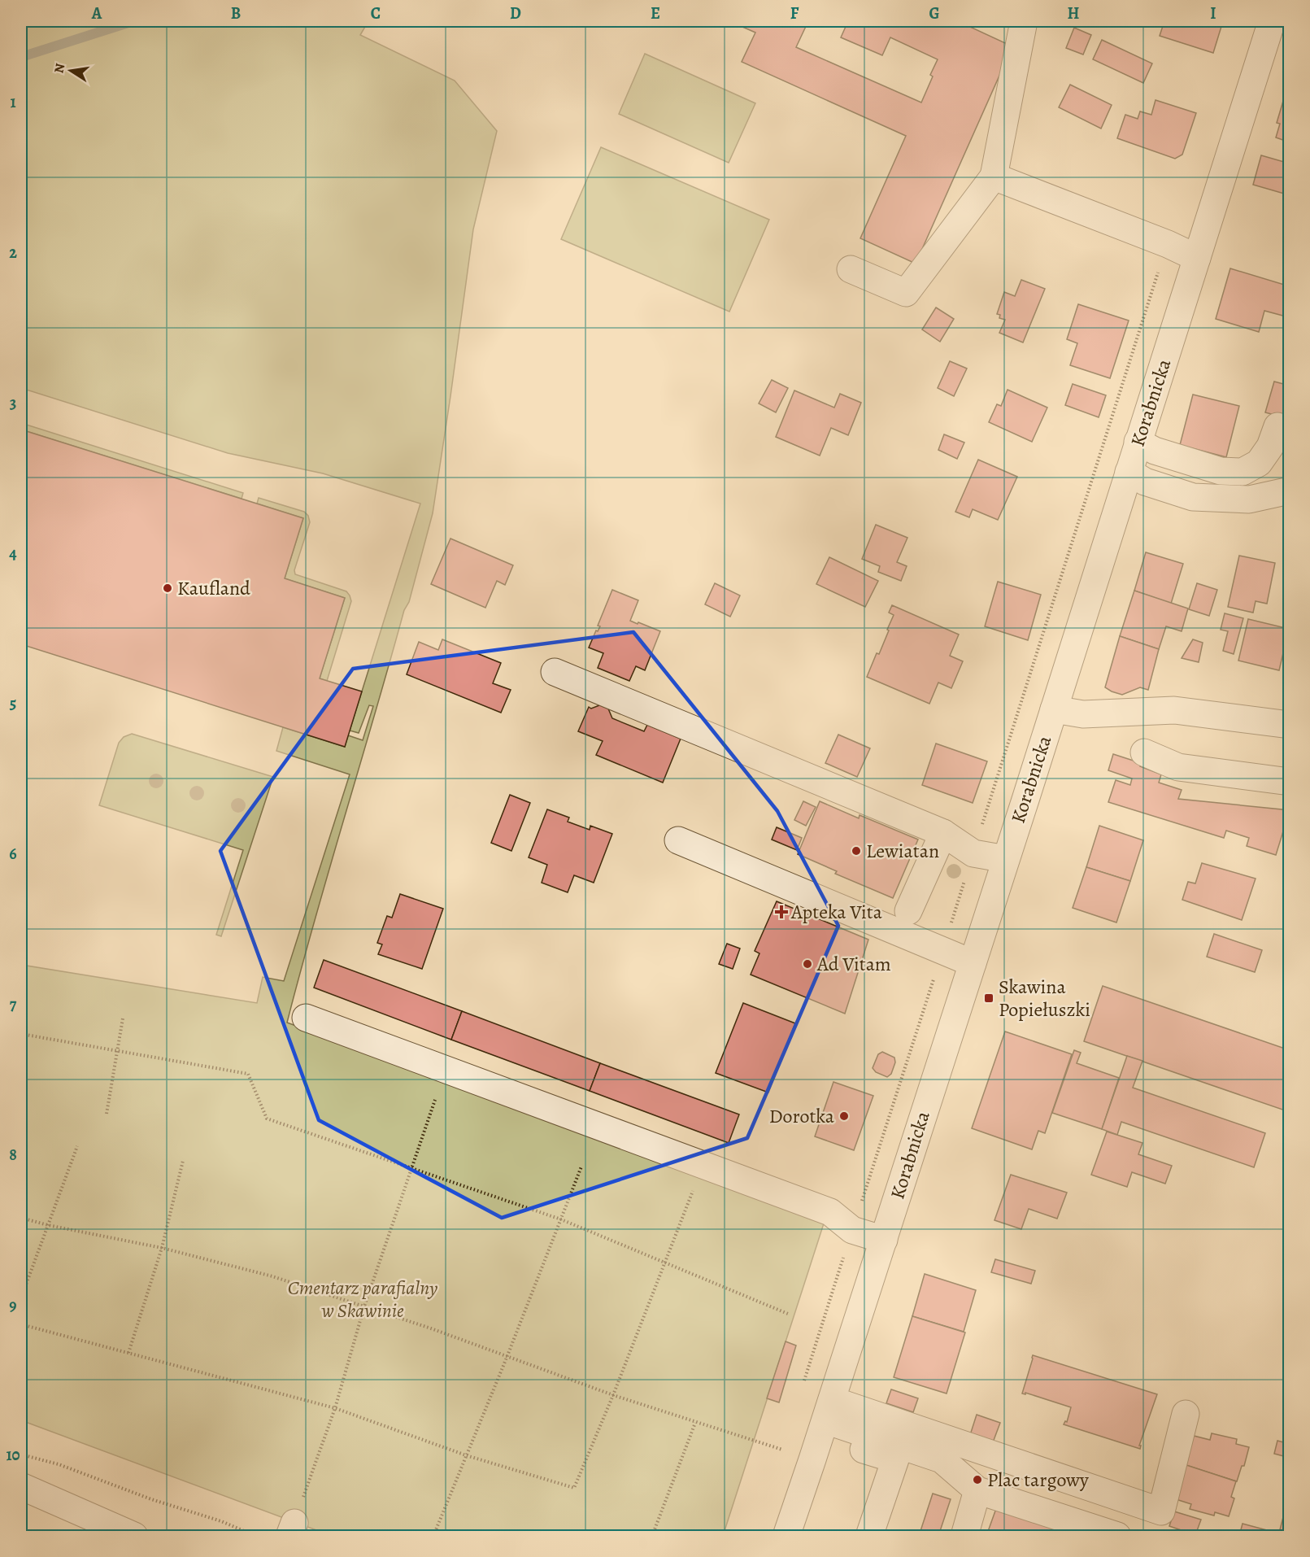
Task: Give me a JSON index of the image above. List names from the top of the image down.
{
  "streets": {
    "street": ["Korabnicka"]
  },
  "parks": ["Cmentarz parafialny w Skawinie"],
  "places": {
    "other": [
      "Kaufland",
      "Lewiatan",
      "Ad Vitam",
      "Dorotka",
      "Plac targowy"
    ],
    "health": ["Apteka Vita"],
    "transit": ["Skawina Popiełuszki"]
  },
  "north": "left",
  "grid": {
    "columns": [
      "A",
      "B",
      "C",
      "D",
      "E",
      "F",
      "G",
      "H",
      "I"
    ],
    "rows": [
      "1",
      "2",
      "3",
      "4",
      "5",
      "6",
      "7",
      "8",
      "9",
      "10"
    ]
  }
}
